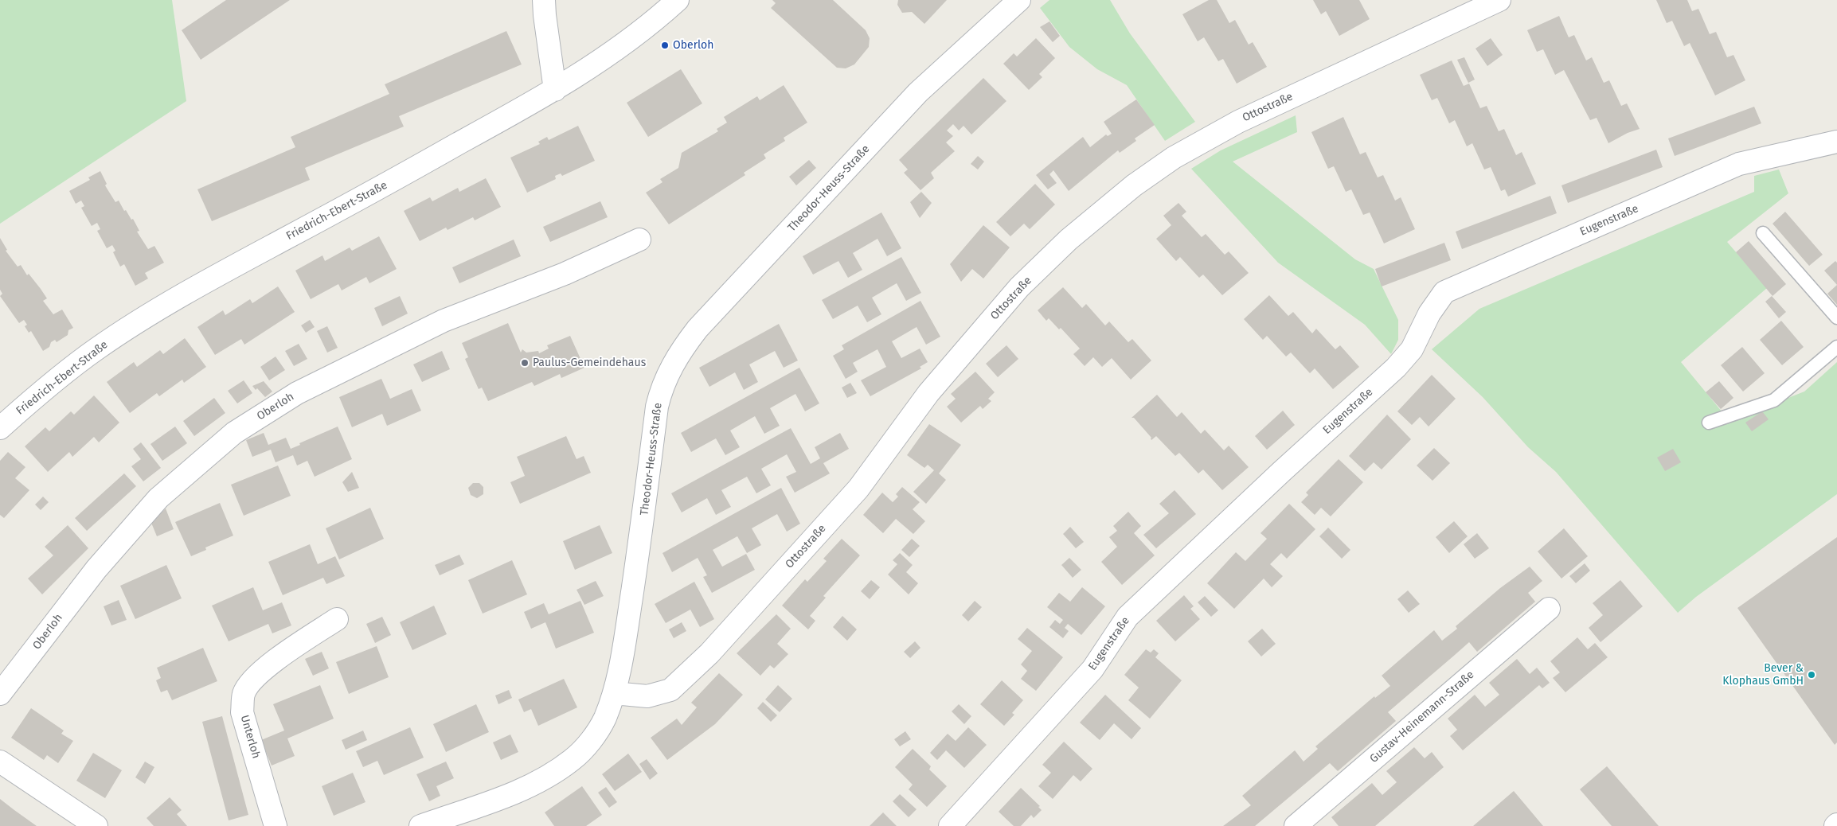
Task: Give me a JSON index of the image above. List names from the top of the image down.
{
  "streets": {
    "street": [
      "Ottostraße",
      "Theodor-Heuss-Straße",
      "Friedrich-Ebert-Straße",
      "Eugenstraße",
      "Oberloh",
      "Gustav-Heinemann-Straße",
      "Unterloh"
    ]
  },
  "crossings": [
    ["Ottostraße", "Theodor-Heuss-Straße"]
  ],
  "places": ["Oberloh", "Paulus-Gemeindehaus", "Bever & Klophaus GmbH"]
}
